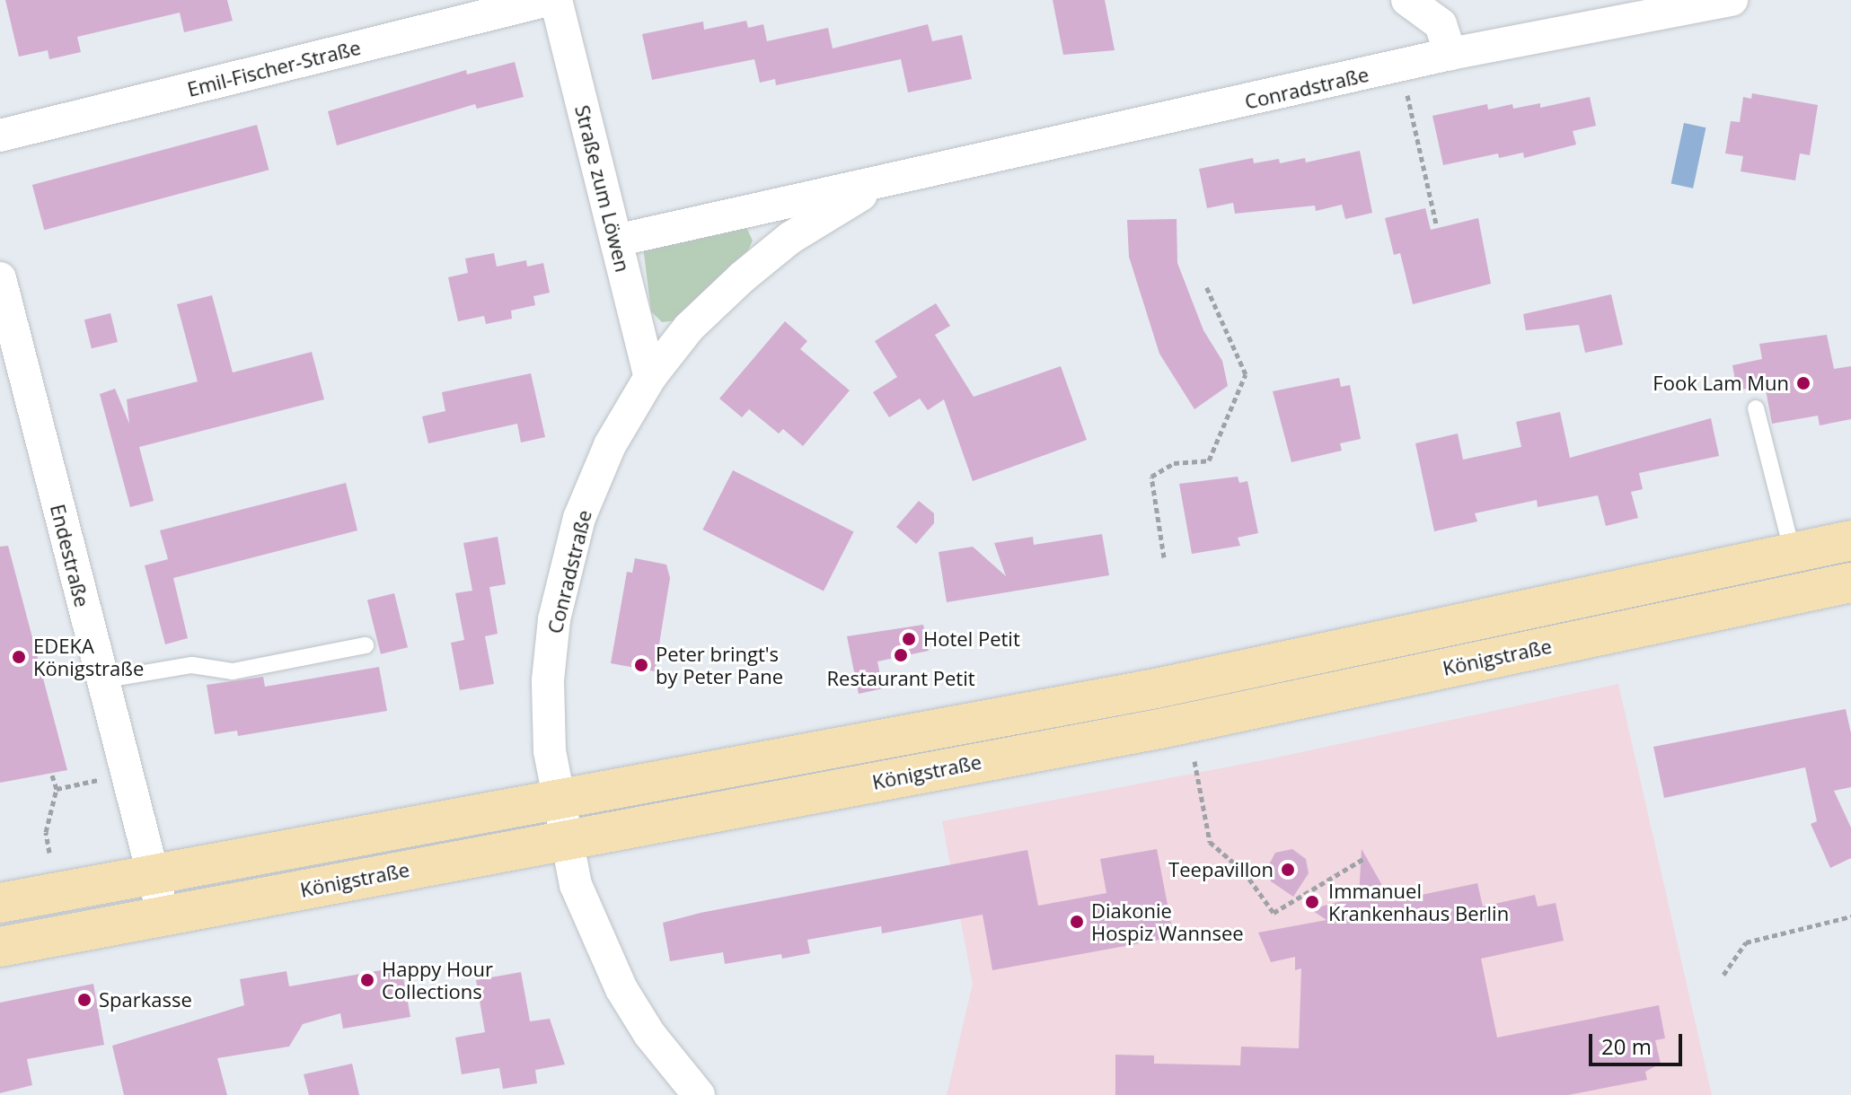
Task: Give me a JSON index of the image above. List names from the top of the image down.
{
  "streets": {
    "main road": ["Königstraße"],
    "street": [
      "Emil-Fischer-Straße",
      "Conradstraße",
      "Straße zum Löwen",
      "Endestraße"
    ]
  },
  "crossings": [
    ["Conradstraße", "Straße zum Löwen"],
    ["Conradstraße", "Königstraße"],
    ["Endestraße", "Königstraße"]
  ],
  "places": [
    "Fook Lam Mun",
    "Hotel Petit",
    "Restaurant Petit",
    "EDEKA Königstraße",
    "Peter bringt's by Peter Pane",
    "Teepavillon",
    "Immanuel Krankenhaus Berlin",
    "Diakonie Hospiz Wannsee",
    "Happy Hour Collections",
    "Sparkasse"
  ],
  "scale_bar": "20 m"
}
